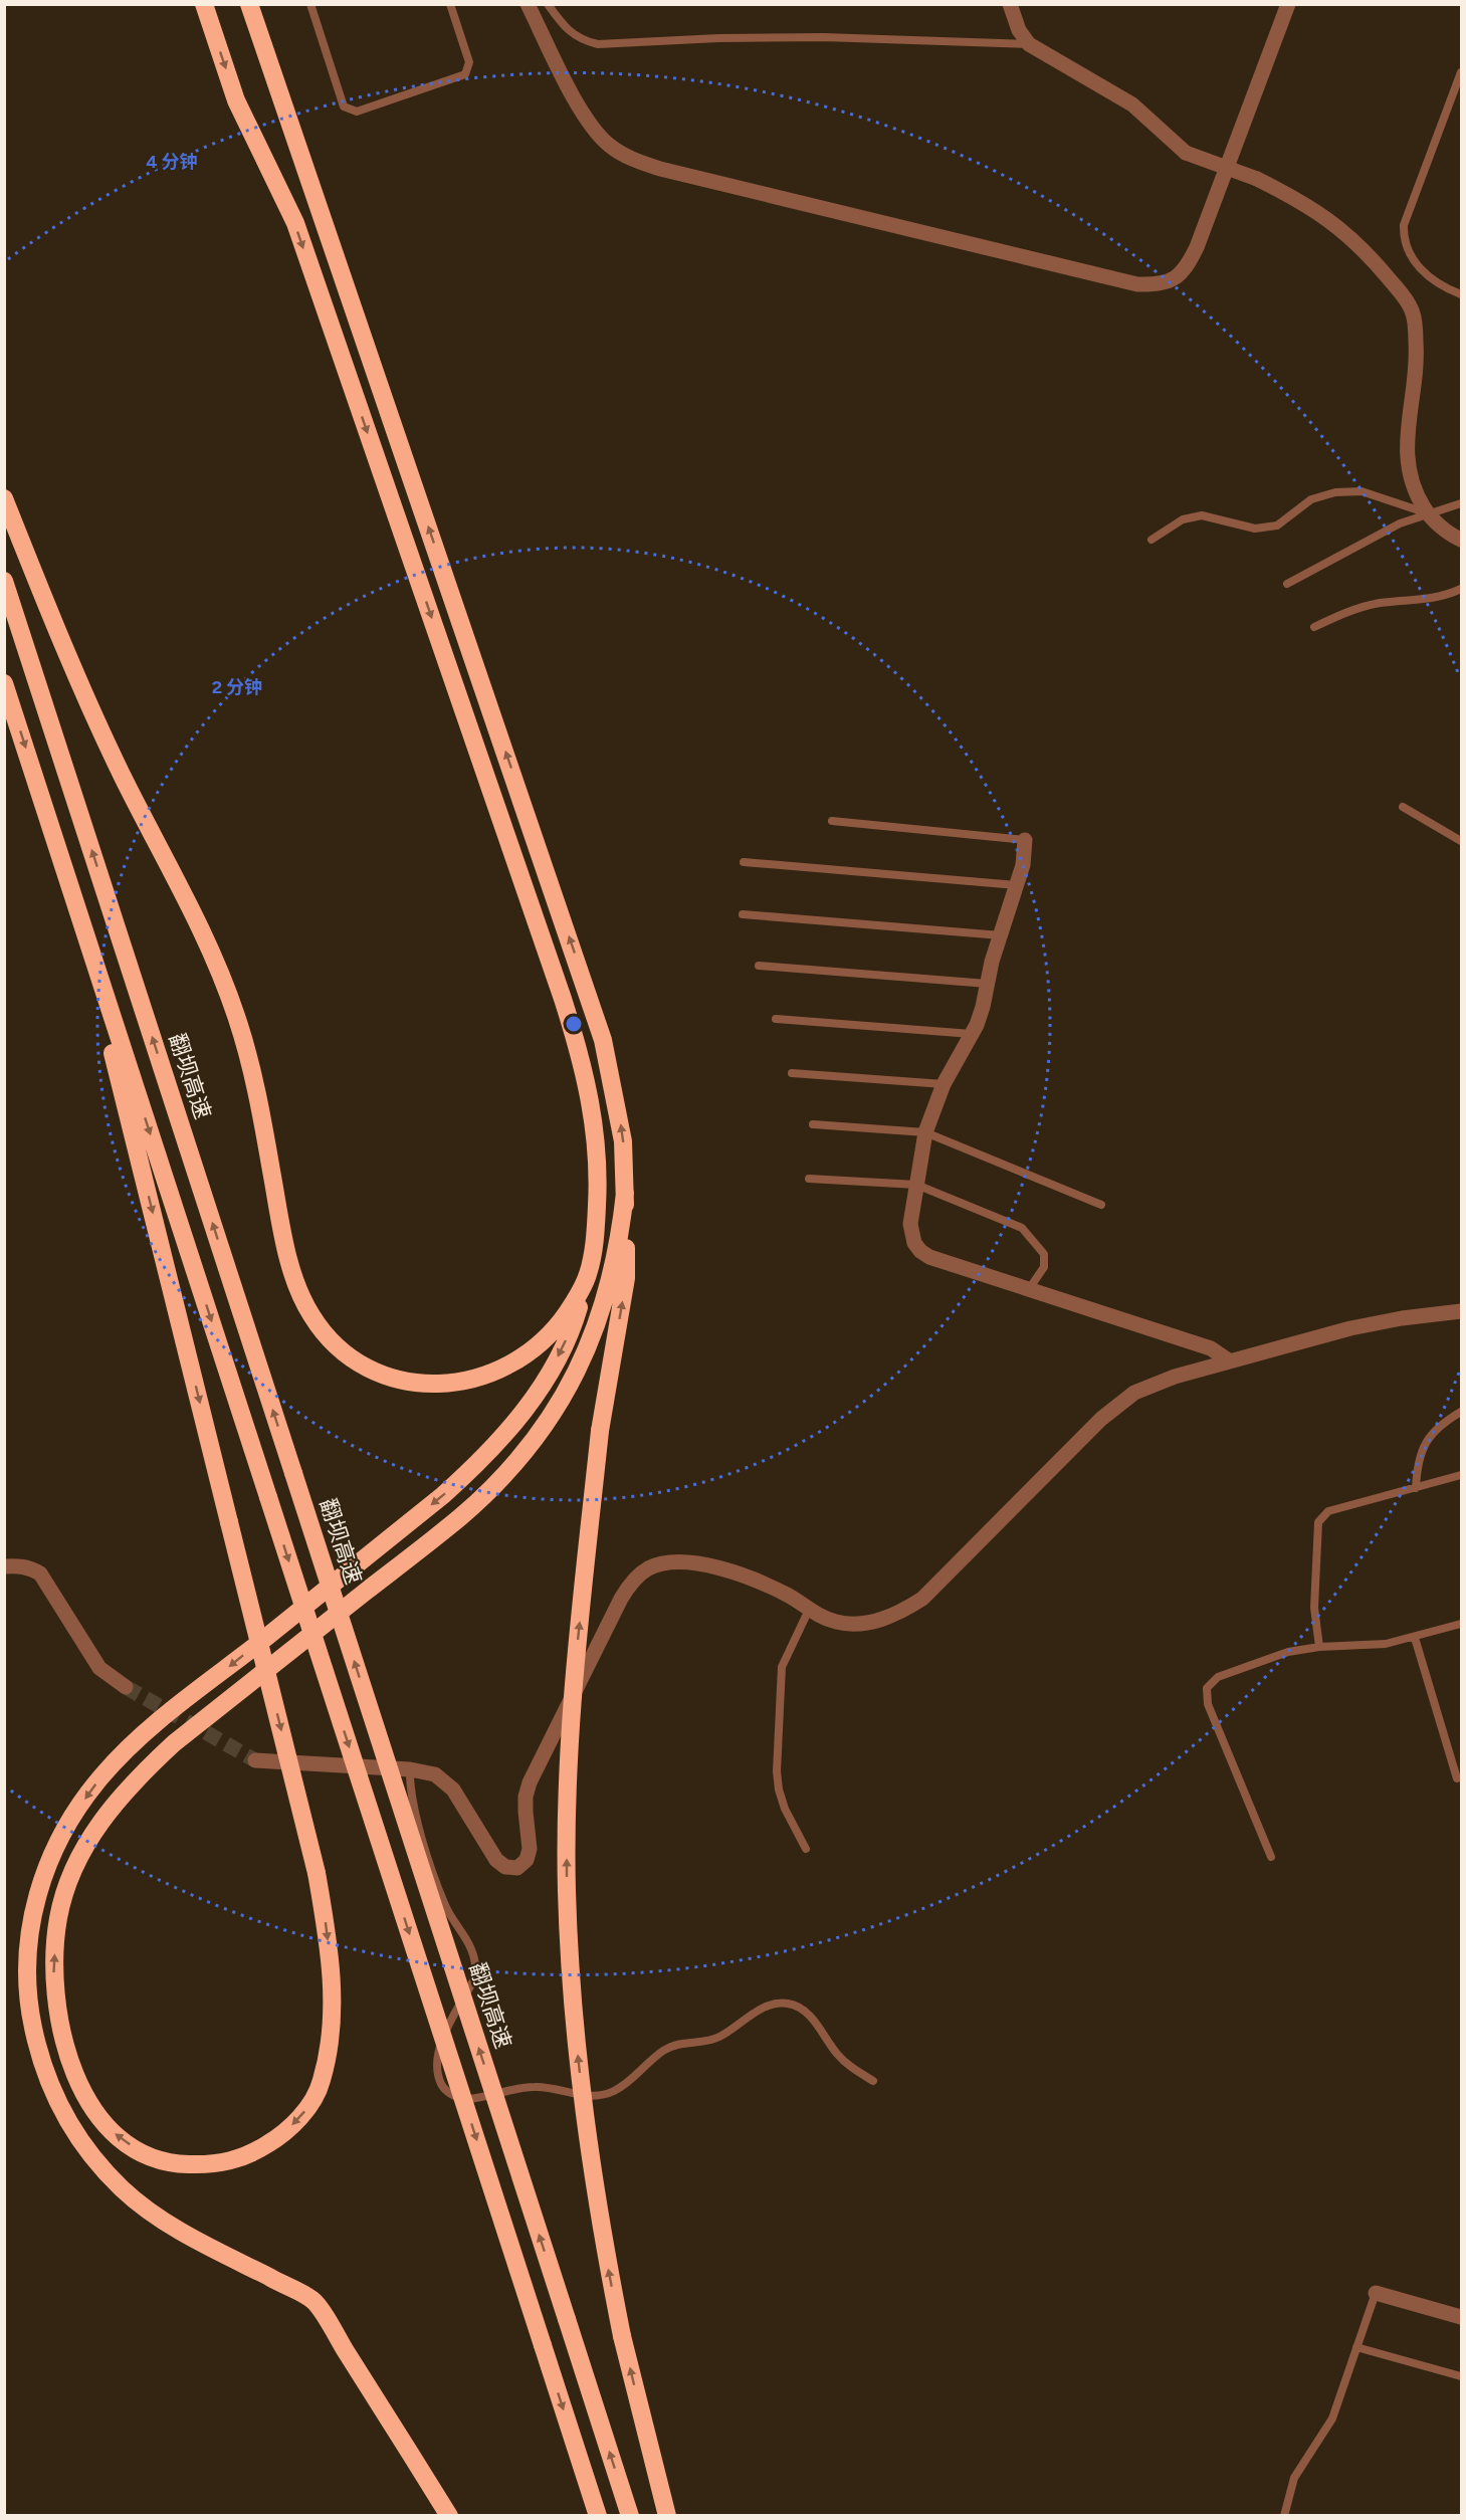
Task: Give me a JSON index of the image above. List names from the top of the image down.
{
  "streets": {
    "highway": ["翻坝高速"]
  },
  "rings": ["4 分钟", "2 分钟"]
}
